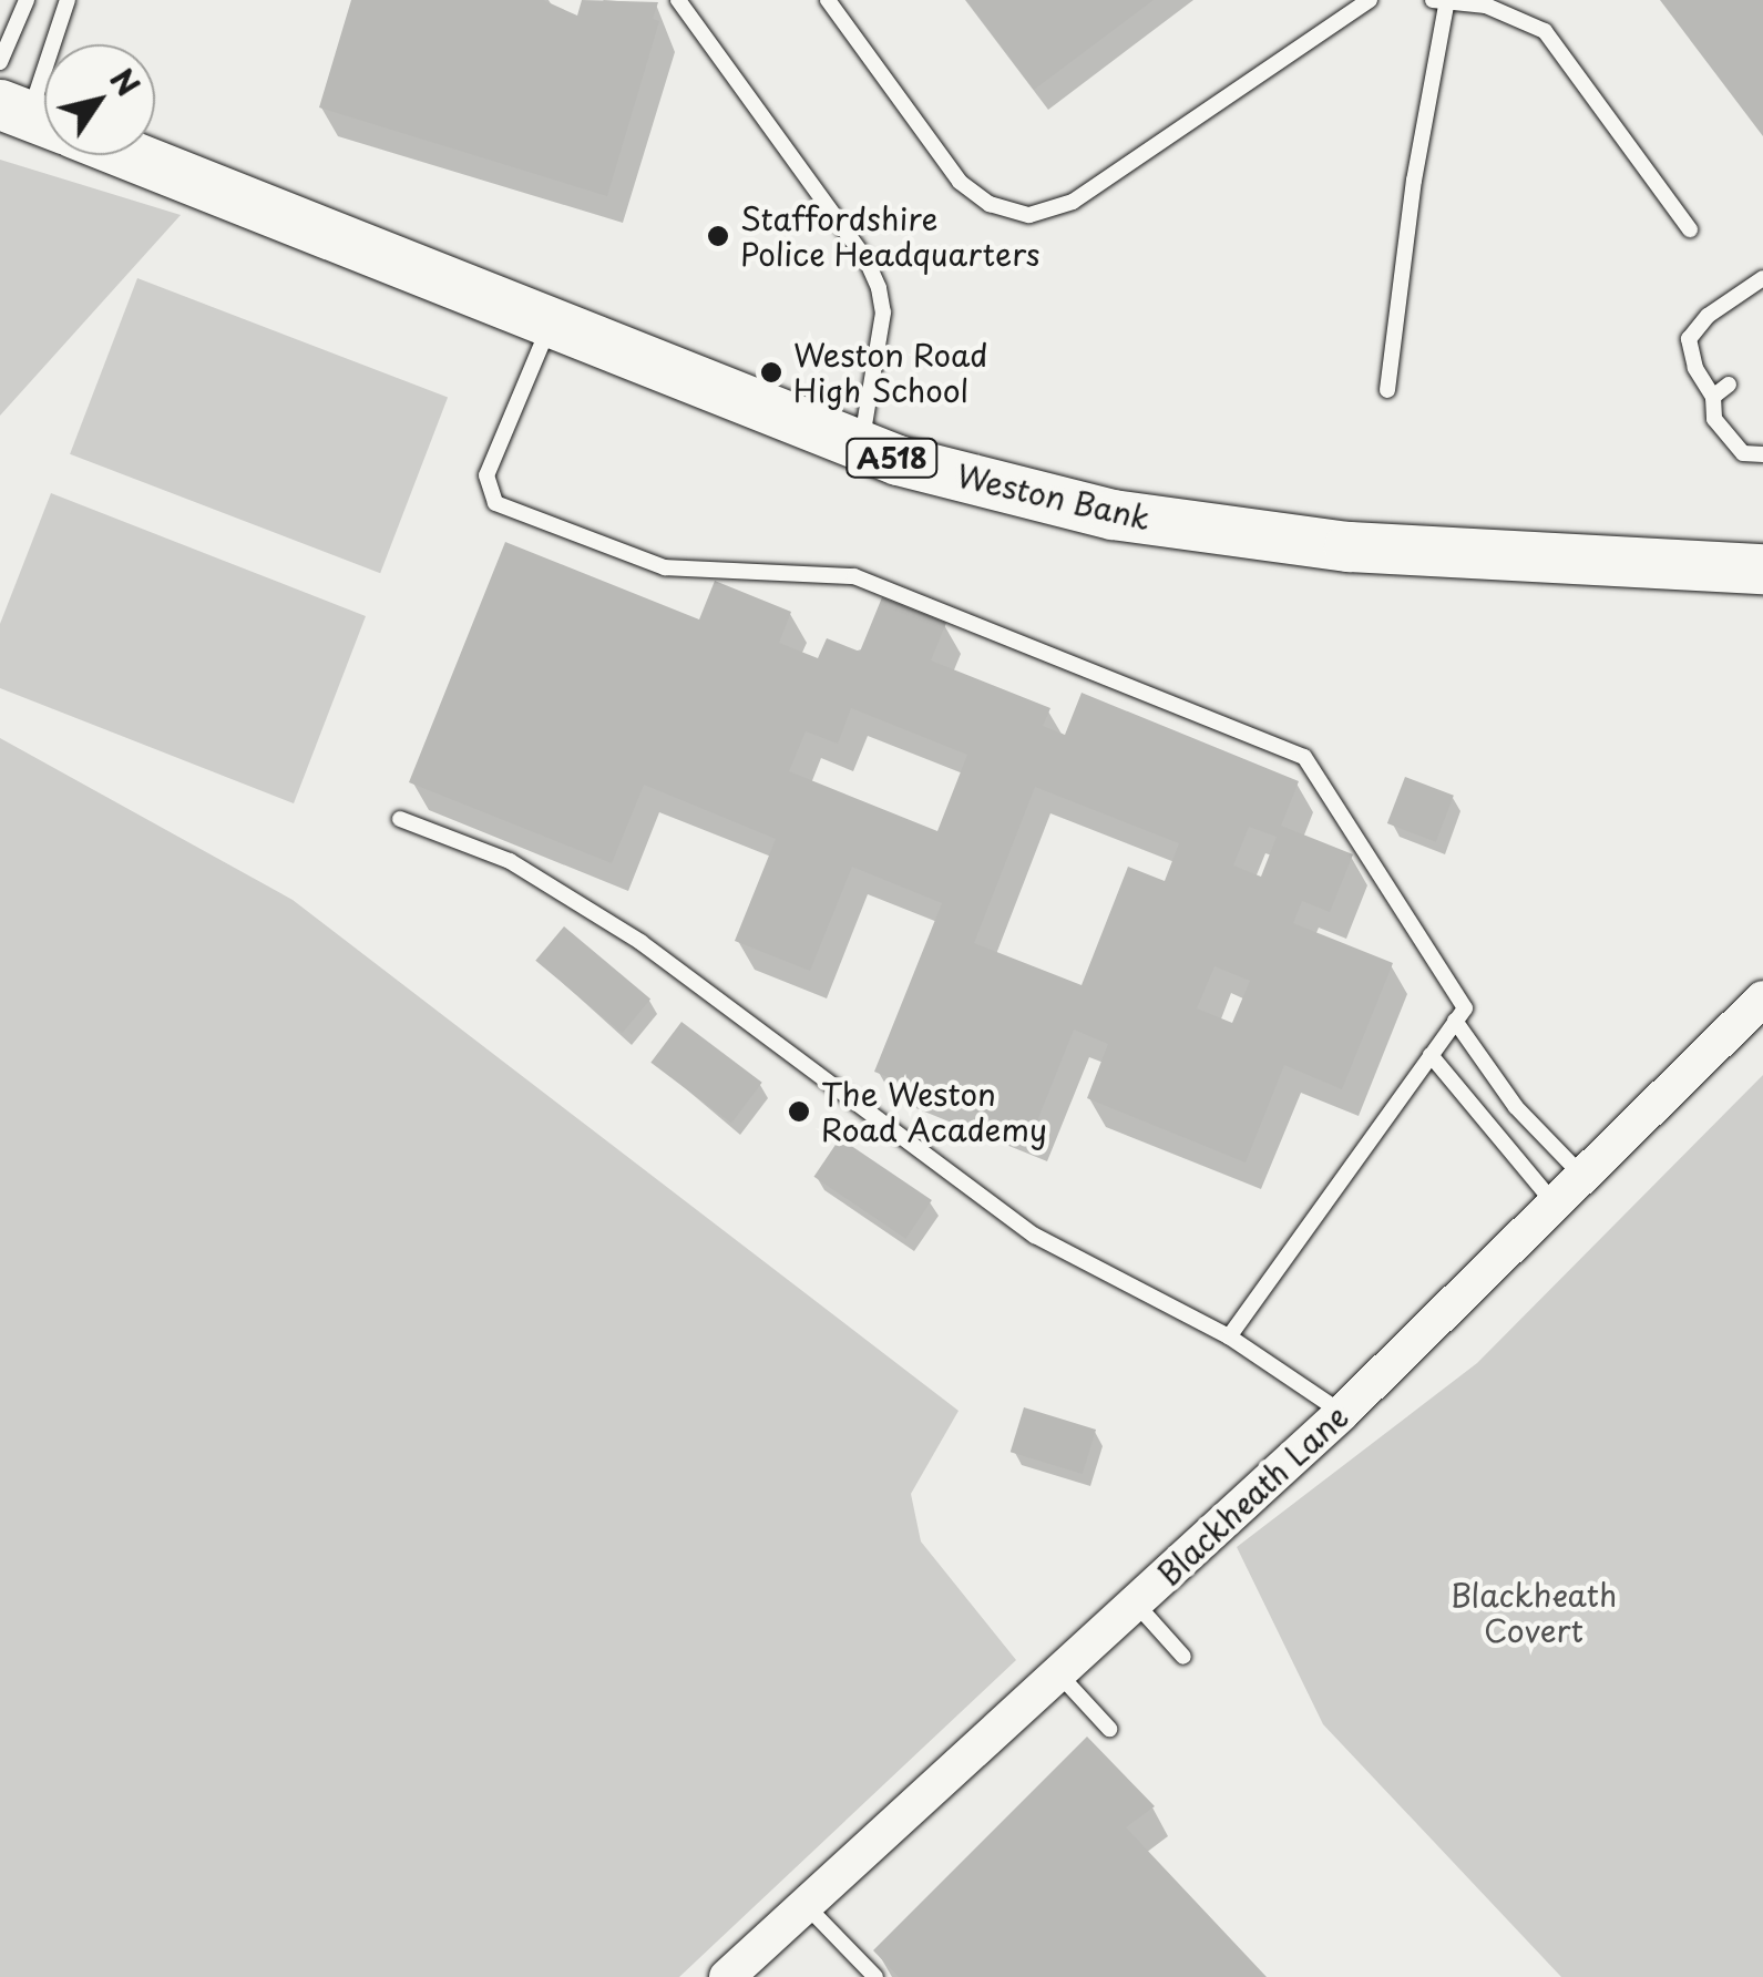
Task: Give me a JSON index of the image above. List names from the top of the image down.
{
  "streets": {
    "highway": ["A518", "Weston Bank"],
    "street": ["Blackheath Lane"]
  },
  "parks": ["Blackheath Covert"],
  "places": ["Staffordshire Police Headquarters", "Weston Road High School", "The Weston Road Academy"],
  "north": "top right"
}
